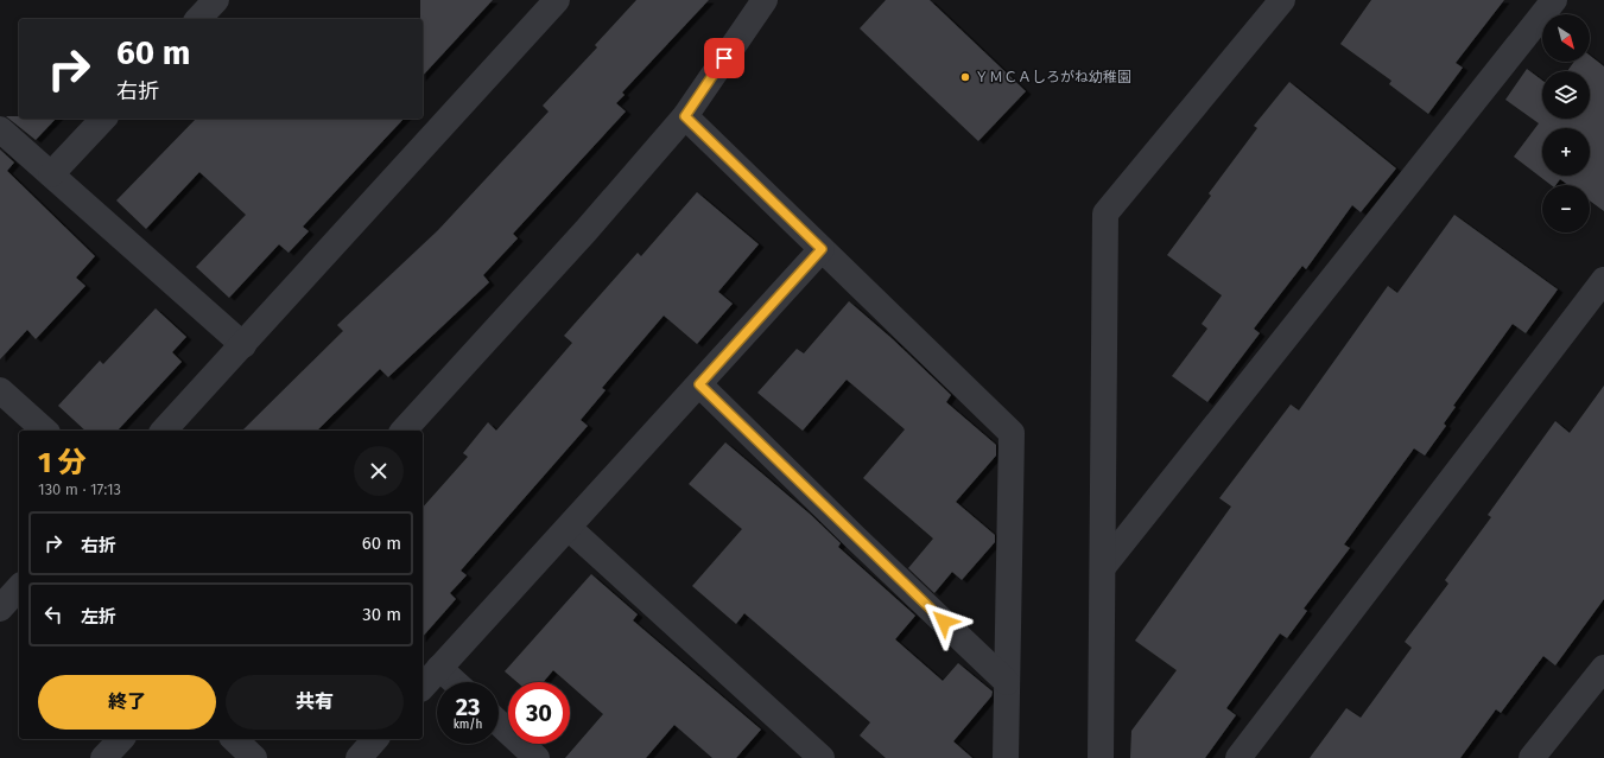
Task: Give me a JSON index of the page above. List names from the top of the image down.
{
  "places": ["ＹＭＣＡしろがね幼稚園"],
  "north": "bottom right",
  "page": {
    "map_buttons": ["+", "−"],
    "turn": ["60 m", "右折"],
    "heading": ["1 分", "130 m · 17:13"],
    "list": [
      {
        "name": "右折",
        "value": "60 m"
      },
      {
        "name": "左折",
        "value": "30 m"
      }
    ],
    "buttons": ["終了", "共有"],
    "speed": "23 km/h",
    "limit": "30"
  }
}
